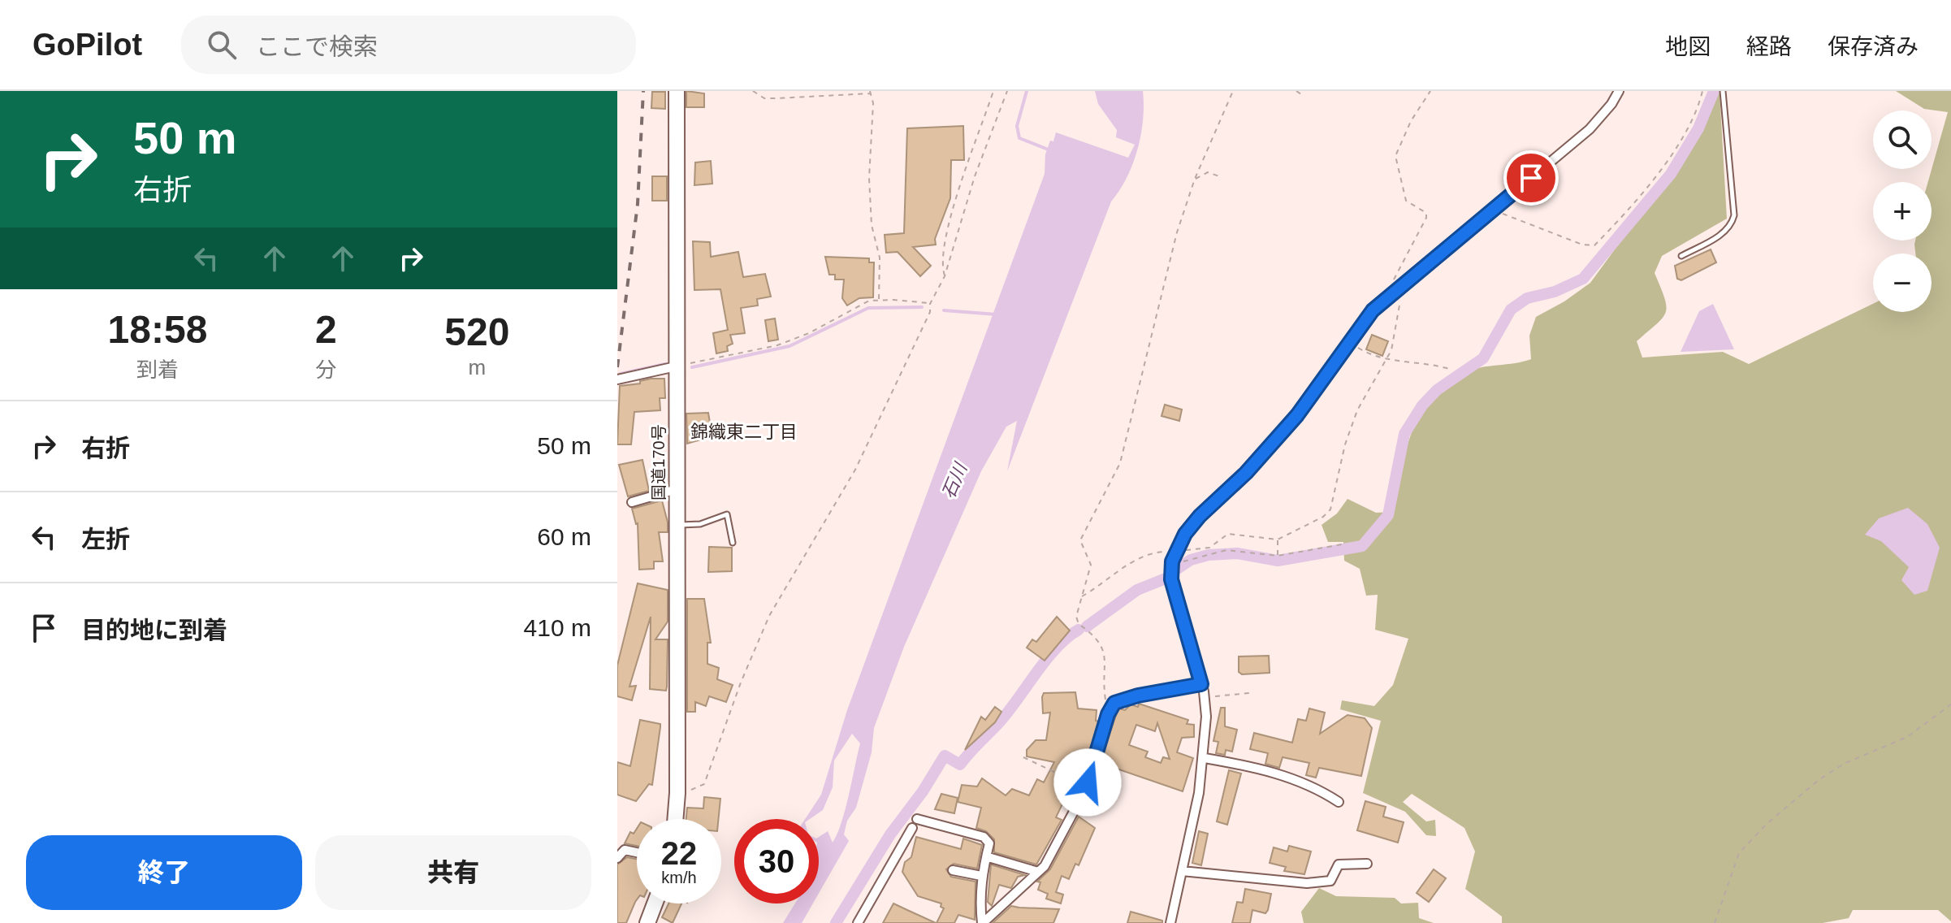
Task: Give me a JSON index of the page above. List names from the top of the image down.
{
  "streets": {
    "highway": ["国道170号"]
  },
  "districts": ["錦織東二丁目"],
  "water": ["石川"],
  "page": {
    "header": "GoPilot",
    "search": "ここで検索",
    "nav": ["地図", "経路", "保存済み"],
    "turn": ["50 m", "右折"],
    "map_buttons": ["+", "−"],
    "eta": [
      "18:58",
      "到着",
      "2",
      "分",
      "520",
      "m"
    ],
    "list": [
      {
        "name": "右折",
        "value": "50 m"
      },
      {
        "name": "左折",
        "value": "60 m"
      },
      {
        "name": "目的地に到着",
        "value": "410 m"
      }
    ],
    "speed": "22 km/h",
    "limit": "30",
    "buttons": ["終了", "共有"]
  }
}
